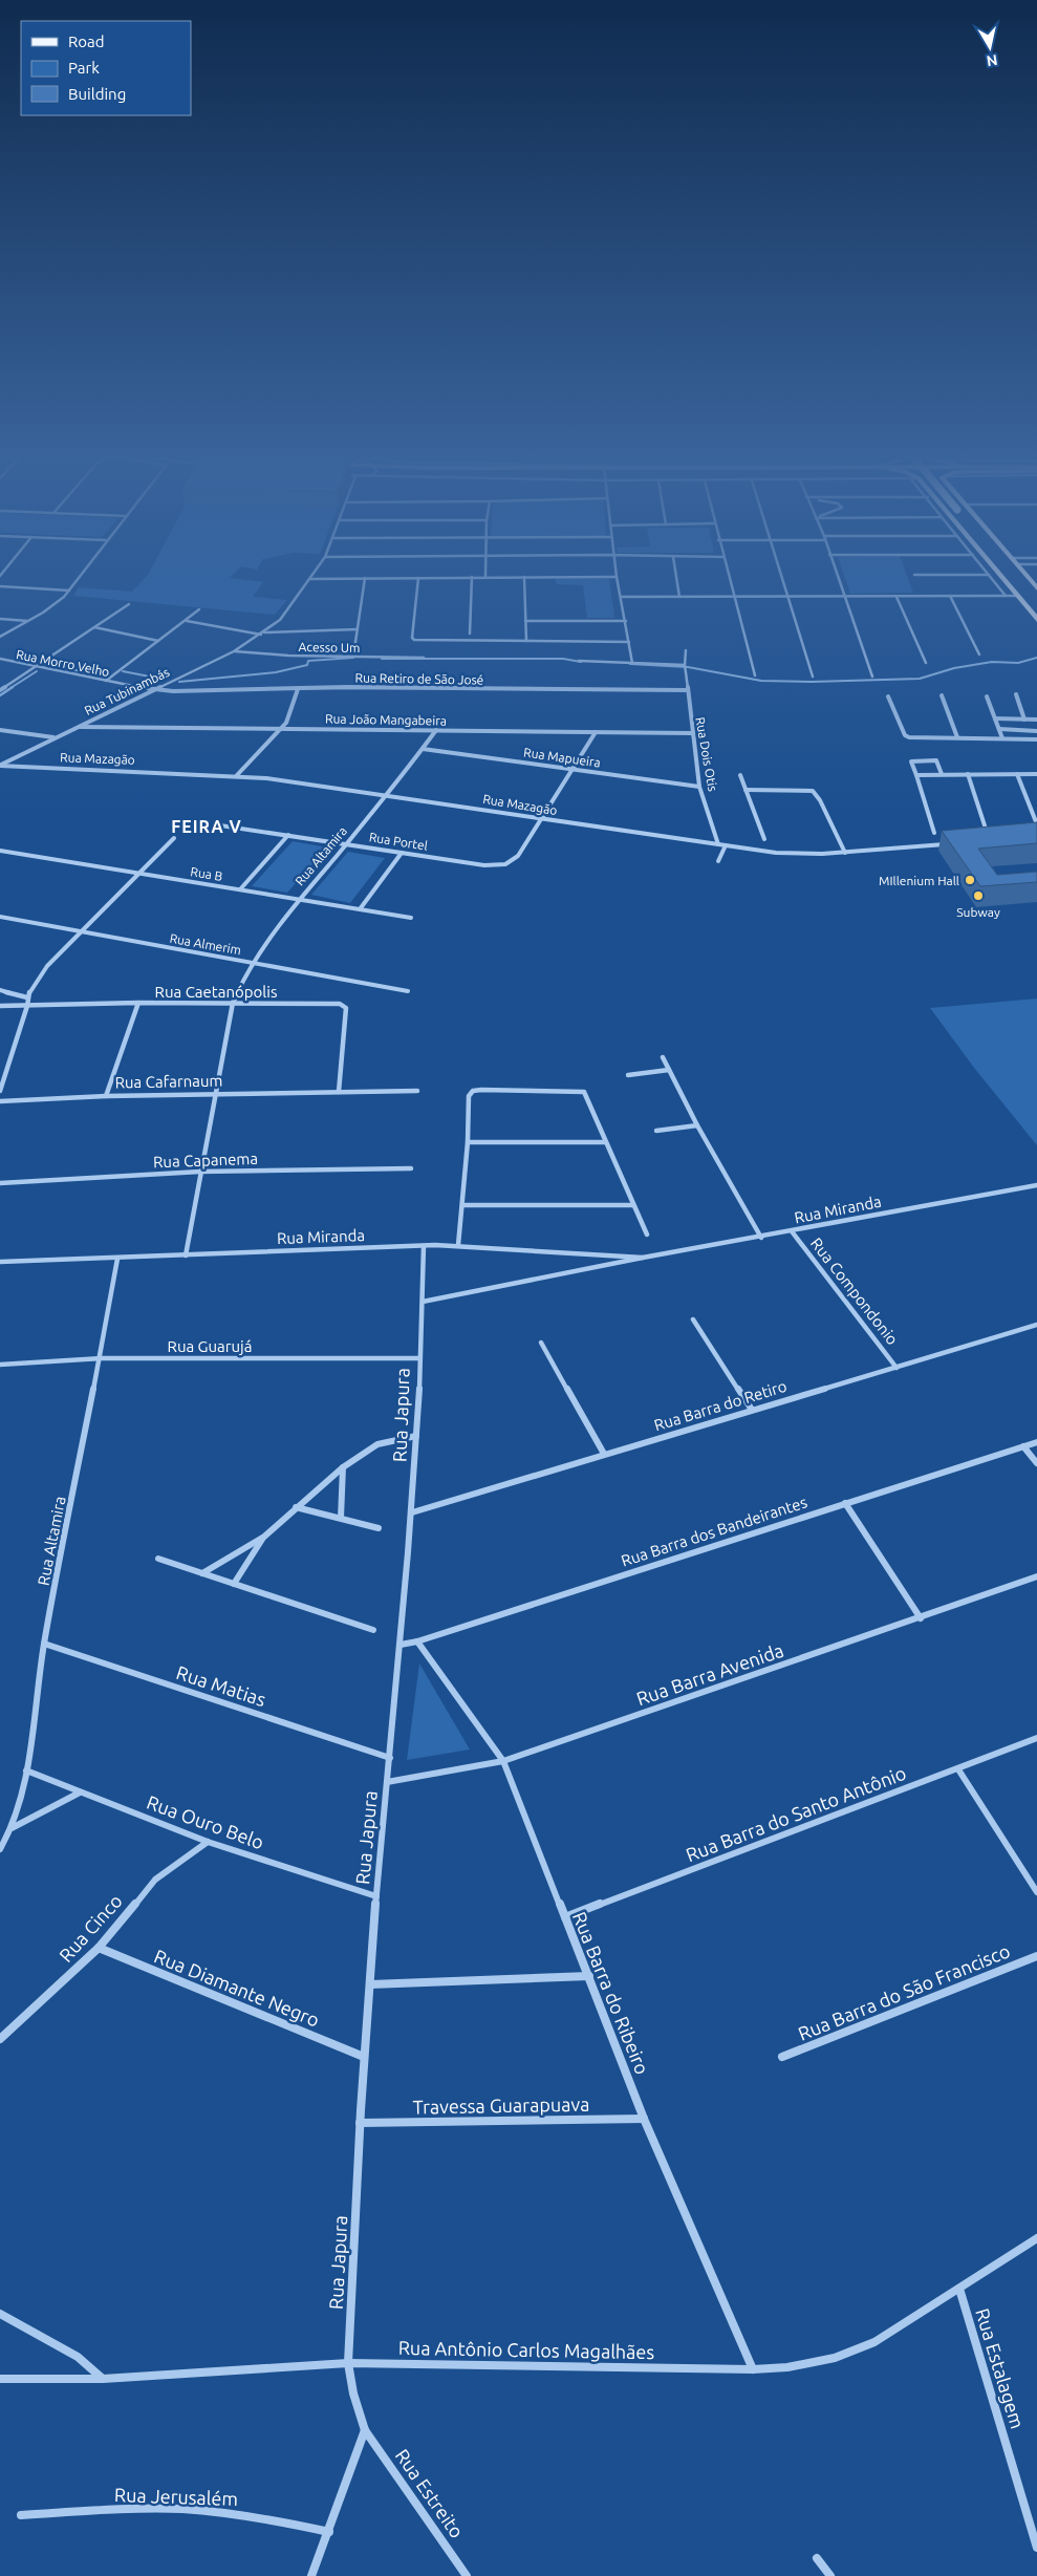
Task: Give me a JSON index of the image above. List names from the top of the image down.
{
  "streets": {
    "street": [
      "Acesso Um",
      "Rua Morro Velho",
      "Rua Retiro de São José",
      "Rua Tubinambás",
      "Rua João Mangabeira",
      "Rua Dois Otis",
      "Rua Mapueira",
      "Rua Mazagão",
      "Rua Portel",
      "Rua Altamira",
      "Rua B",
      "Rua Almerim",
      "Rua Caetanópolis",
      "Rua Cafarnaum",
      "Rua Capanema",
      "Rua Miranda",
      "Rua Compondonio",
      "Rua Guarujá",
      "Rua Barra do Retiro",
      "Rua Japura",
      "Rua Barra dos Bandeirantes",
      "Rua Barra Avenida",
      "Rua Matias",
      "Rua Barra do Santo Antônio",
      "Rua Ouro Belo",
      "Rua Cinco",
      "Rua Diamante Negro",
      "Rua Barra do São Francisco",
      "Rua Barra do Ribeiro",
      "Travessa Guarapuava",
      "Rua Antônio Carlos Magalhães",
      "Rua Estalagem",
      "Rua Estreito",
      "Rua Jerusalém"
    ]
  },
  "crossings": [
    ["Acesso Um", "Rua Tubinambás"],
    ["Rua Morro Velho", "Rua Retiro de São José"],
    ["Rua Morro Velho", "Rua Tubinambás"],
    ["Rua Retiro de São José", "Rua Tubinambás"],
    ["Rua Retiro de São José", "Rua Dois Otis"],
    ["Rua Tubinambás", "Rua João Mangabeira"],
    ["Rua Tubinambás", "Rua Mazagão"],
    ["Rua João Mangabeira", "Rua Dois Otis"],
    ["Rua João Mangabeira", "Rua Altamira"],
    ["Rua Dois Otis", "Rua Mapueira"],
    ["Rua Dois Otis", "Rua Mazagão"],
    ["Rua Mapueira", "Rua Altamira"],
    ["Rua Mazagão", "Rua Portel"],
    ["Rua Mazagão", "Rua Altamira"],
    ["Rua Portel", "Rua Altamira"],
    ["Rua Altamira", "Rua B"],
    ["Rua Altamira", "Rua Almerim"],
    ["Rua Altamira", "Rua Caetanópolis"],
    ["Rua Altamira", "Rua Cafarnaum"],
    ["Rua Altamira", "Rua Capanema"],
    ["Rua Altamira", "Rua Miranda"],
    ["Rua Altamira", "Rua Guarujá"],
    ["Rua Altamira", "Rua Matias"],
    ["Rua Altamira", "Rua Ouro Belo"],
    ["Rua Caetanópolis", "Rua Cafarnaum"],
    ["Rua Miranda", "Rua Compondonio"],
    ["Rua Miranda", "Rua Japura"],
    ["Rua Compondonio", "Rua Barra do Retiro"],
    ["Rua Guarujá", "Rua Japura"],
    ["Rua Barra do Retiro", "Rua Japura"],
    ["Rua Japura", "Rua Barra dos Bandeirantes"],
    ["Rua Japura", "Rua Barra Avenida"],
    ["Rua Japura", "Rua Matias"],
    ["Rua Japura", "Rua Ouro Belo"],
    ["Rua Japura", "Rua Diamante Negro"],
    ["Rua Japura", "Travessa Guarapuava"],
    ["Rua Japura", "Rua Antônio Carlos Magalhães"],
    ["Rua Japura", "Rua Estreito"],
    ["Rua Barra dos Bandeirantes", "Rua Barra do Ribeiro"],
    ["Rua Barra Avenida", "Rua Barra do Ribeiro"],
    ["Rua Barra do Santo Antônio", "Rua Barra do Ribeiro"],
    ["Rua Ouro Belo", "Rua Cinco"],
    ["Rua Cinco", "Rua Diamante Negro"],
    ["Rua Barra do Ribeiro", "Travessa Guarapuava"],
    ["Rua Barra do Ribeiro", "Rua Antônio Carlos Magalhães"],
    ["Rua Antônio Carlos Magalhães", "Rua Estalagem"]
  ],
  "districts": ["FEIRA V"],
  "places": ["MIllenium Hall", "Subway"],
  "legend": ["Road", "Park", "Building"],
  "north": "bottom"
}
